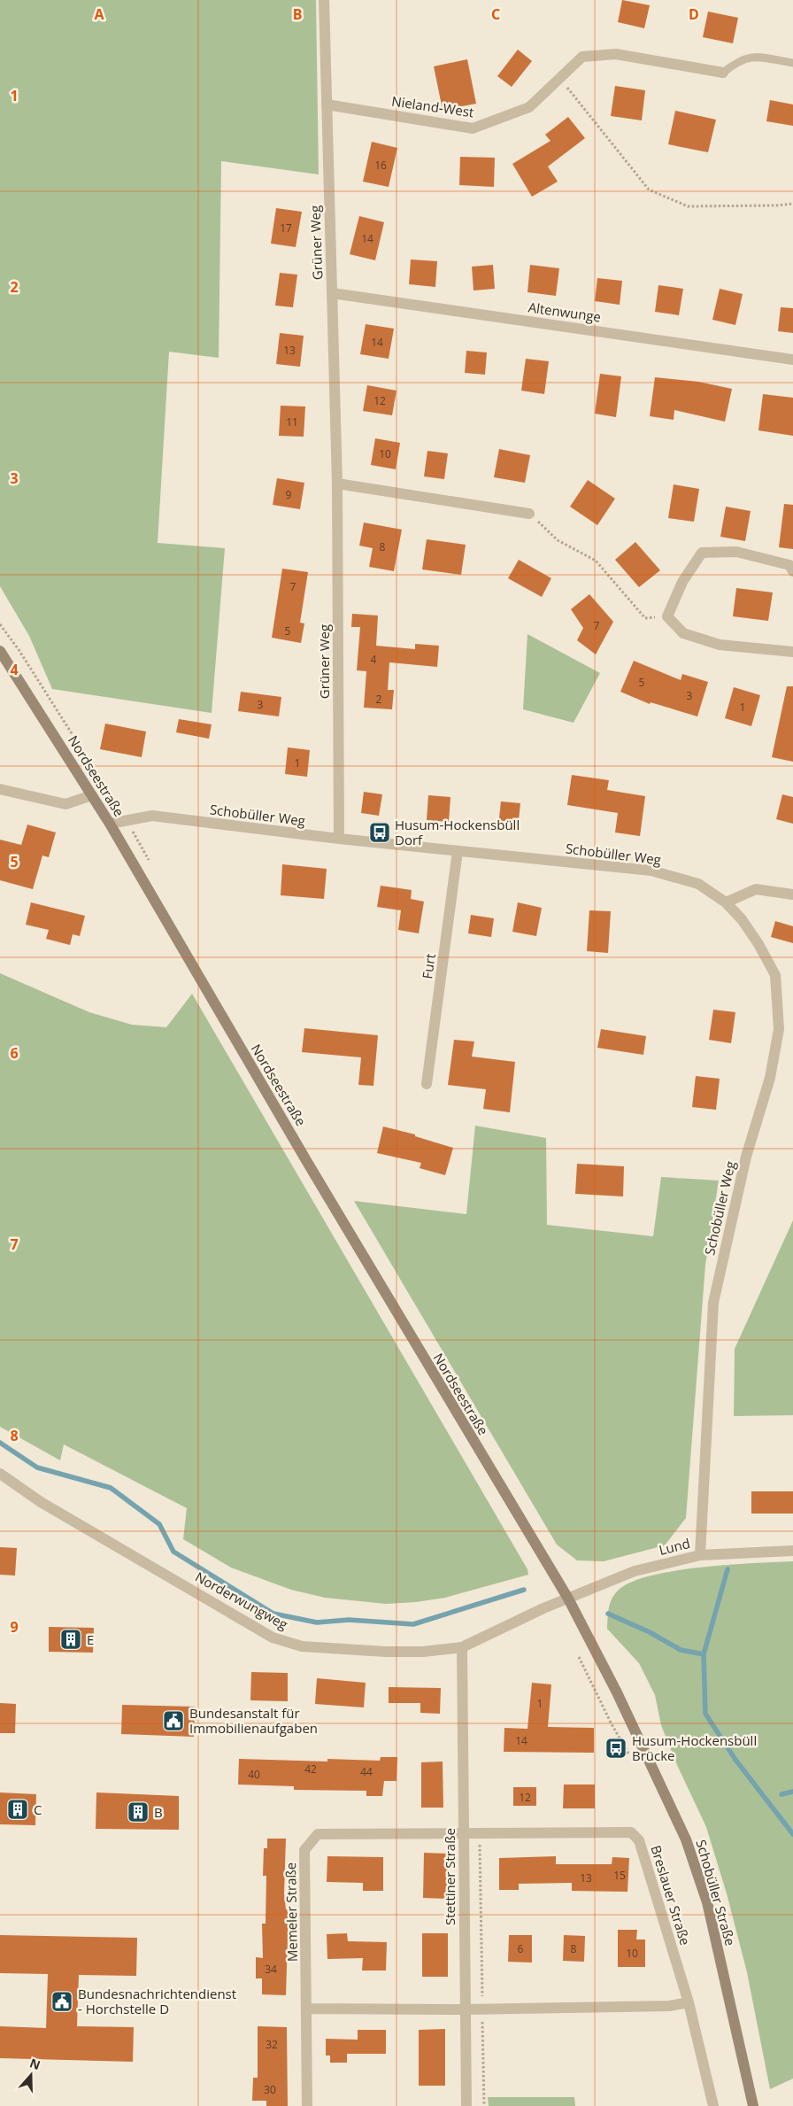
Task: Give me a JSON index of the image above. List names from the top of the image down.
{
  "streets": {
    "main road": ["Nordseestraße", "Schobüller Straße"],
    "street": [
      "Nieland-West",
      "Grüner Weg",
      "Altenwunge",
      "Schobüller Weg",
      "Furt",
      "Lund",
      "Norderwungweg",
      "Stettiner Straße",
      "Breslauer Straße",
      "Memeler Straße"
    ]
  },
  "crossings": [
    ["Nieland-West", "Grüner Weg"],
    ["Grüner Weg", "Altenwunge"],
    ["Grüner Weg", "Schobüller Weg"],
    ["Nordseestraße", "Schobüller Weg"],
    ["Nordseestraße", "Schobüller Straße"],
    ["Schobüller Weg", "Furt"],
    ["Schobüller Weg", "Lund"],
    ["Lund", "Norderwungweg"],
    ["Lund", "Schobüller Straße"],
    ["Norderwungweg", "Stettiner Straße"],
    ["Norderwungweg", "Schobüller Straße"],
    ["Stettiner Straße", "Breslauer Straße"],
    ["Stettiner Straße", "Memeler Straße"],
    ["Breslauer Straße", "Memeler Straße"]
  ],
  "places": {
    "bus stop": ["Husum-Hockensbüll Dorf", "Husum-Hockensbüll Brücke"],
    "building": ["E", "C", "B"],
    "public building": ["Bundesanstalt für Immobilienaufgaben", "Bundesnachrichtendienst - Horchstelle D"]
  },
  "house_numbers": [
    "16",
    "17",
    "14",
    "14",
    "13",
    "12",
    "11",
    "10",
    "9",
    "8",
    "7",
    "7",
    "5",
    "4",
    "5",
    "3",
    "2",
    "3",
    "1",
    "1",
    "1",
    "14",
    "42",
    "44",
    "40",
    "12",
    "15",
    "13",
    "6",
    "8",
    "10",
    "34",
    "32",
    "30"
  ],
  "north": "top",
  "grid": {
    "columns": [
      "A",
      "B",
      "C",
      "D"
    ],
    "rows": [
      "1",
      "2",
      "3",
      "4",
      "5",
      "6",
      "7",
      "8",
      "9"
    ]
  }
}
